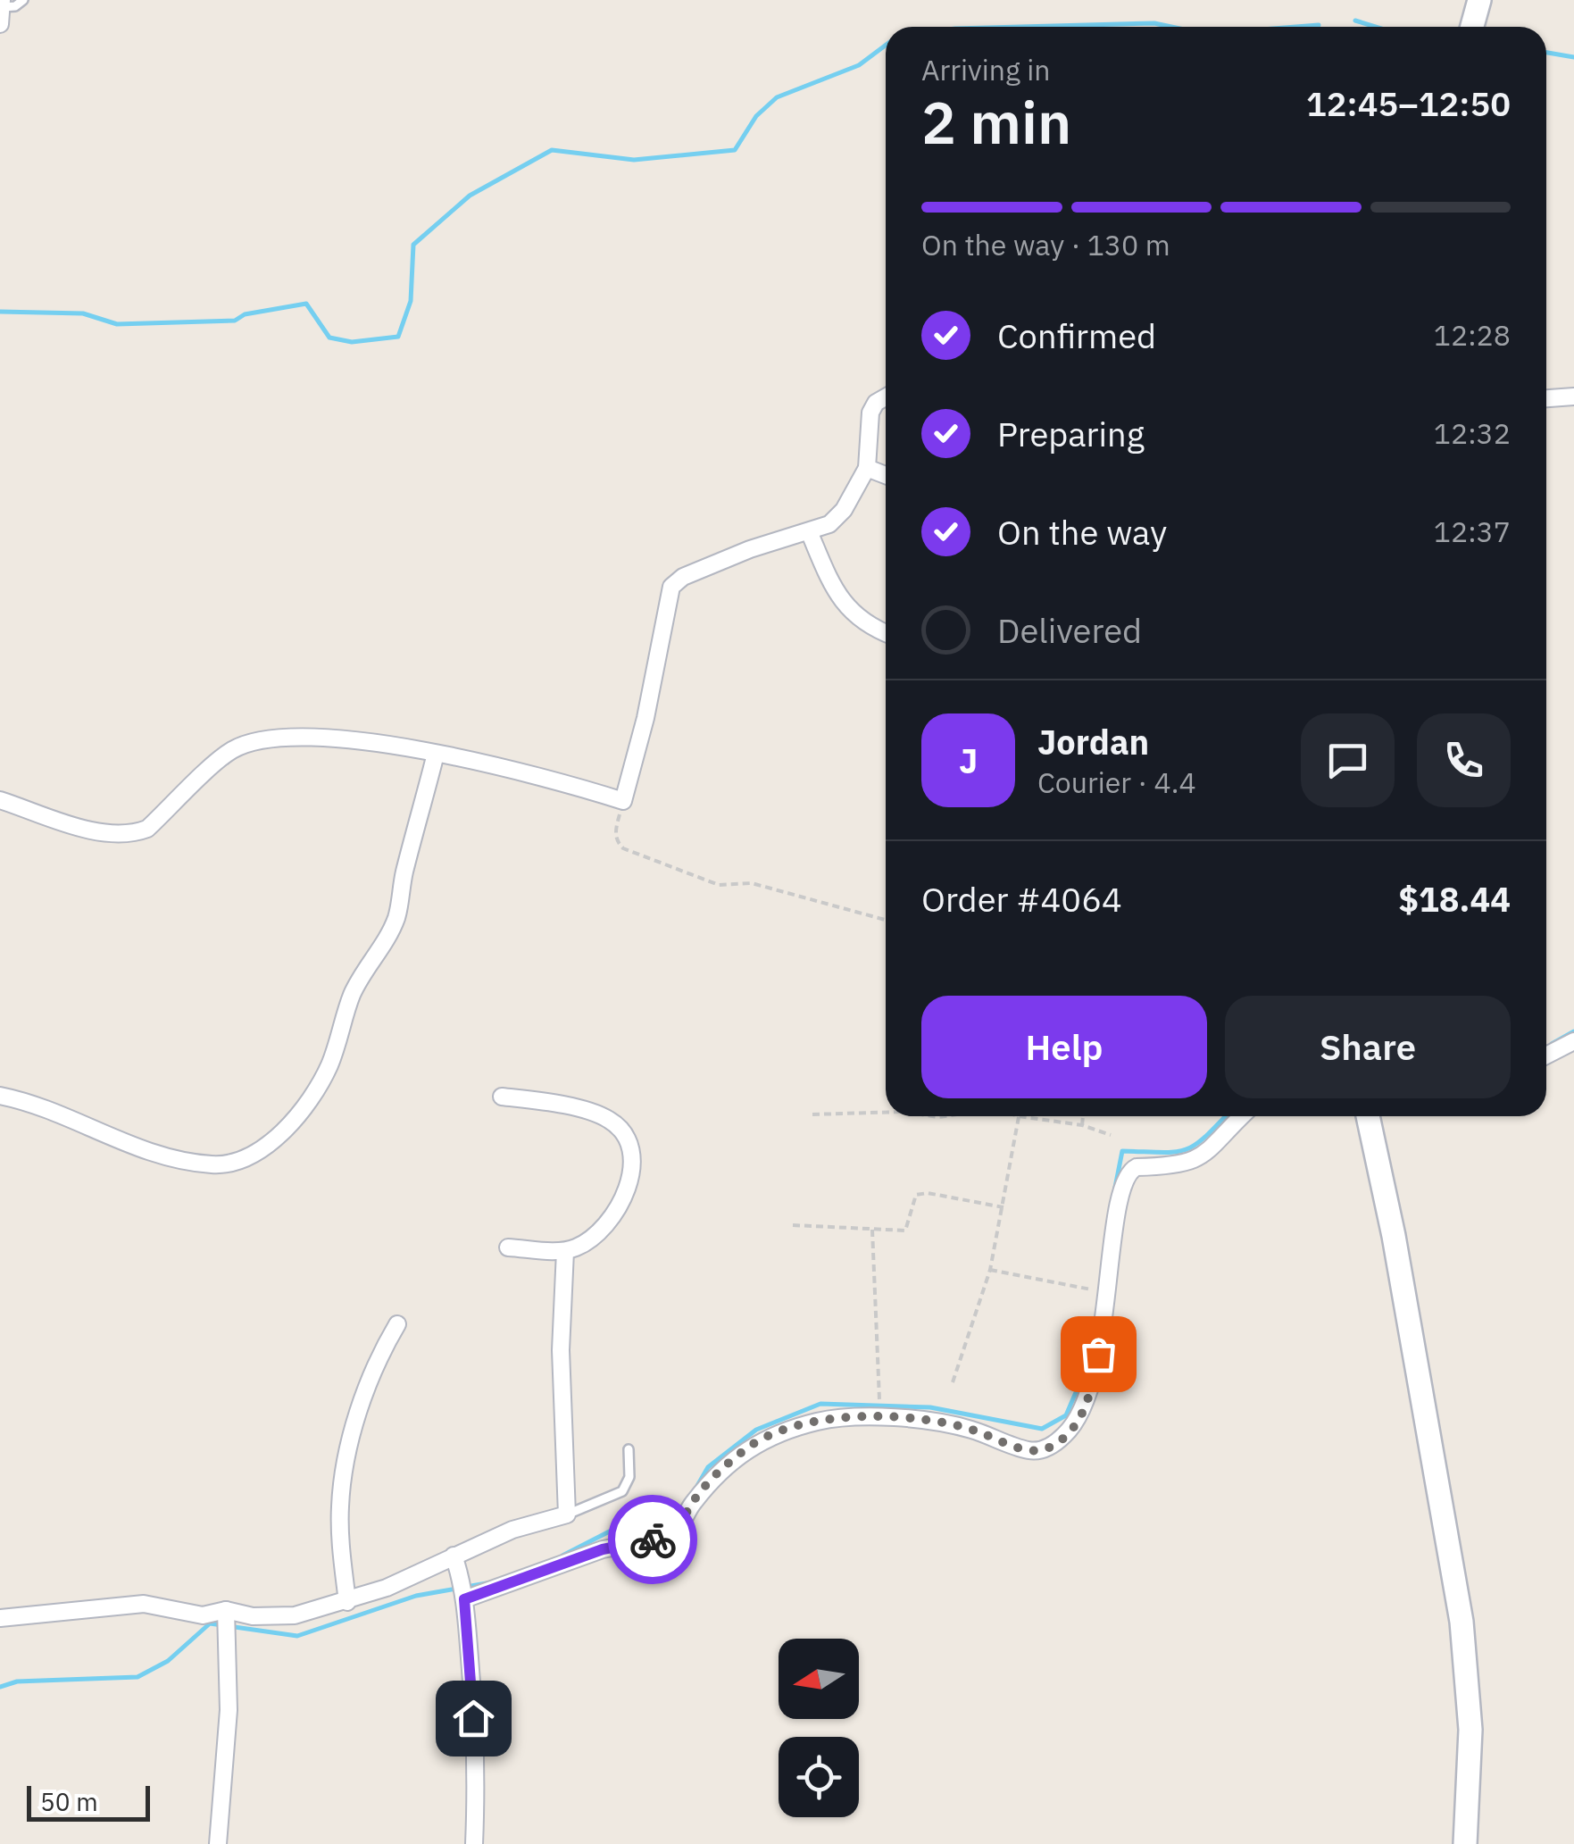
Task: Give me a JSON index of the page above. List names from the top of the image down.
{
  "scale_bar": "50 m",
  "north": "left",
  "page": {
    "heading": ["2 min", "Arriving in", "12:45–12:50"],
    "panel": [
      "Jordan",
      "Courier · 4.4",
      "Order #4064",
      "$18.44"
    ],
    "bar": "On the way · 130 m",
    "list": [
      ["Confirmed", "12:28"],
      ["Preparing", "12:32"],
      ["On the way", "12:37"],
      "Delivered"
    ],
    "round": "J",
    "buttons": ["Help", "Share"],
    "scale": "50 m"
  }
}
